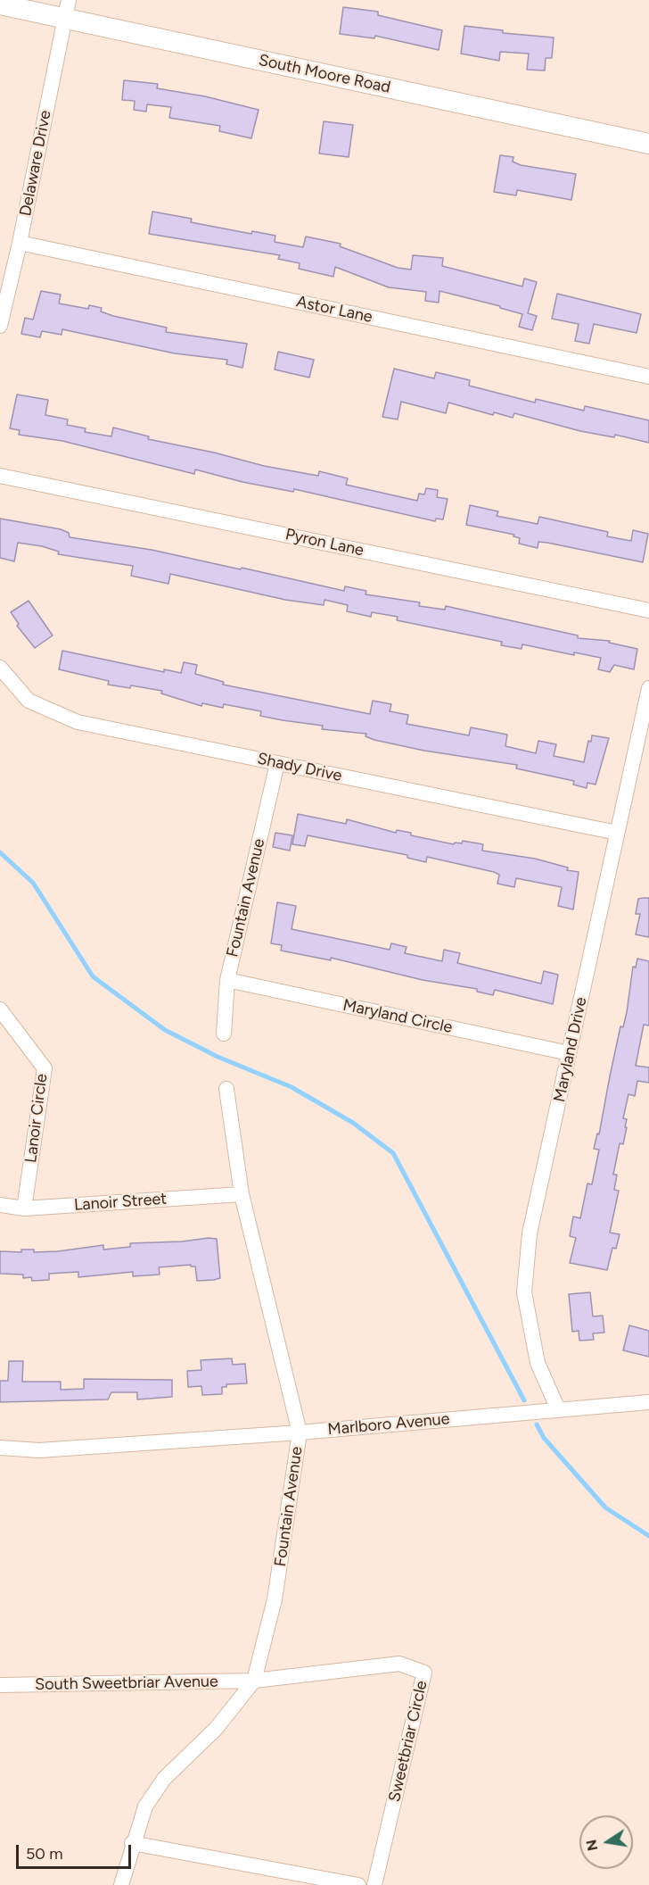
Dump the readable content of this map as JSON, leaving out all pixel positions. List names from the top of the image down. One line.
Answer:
{"streets":{"main road":["South Moore Road"],"street":["Delaware Drive","Astor Lane","Pyron Lane","Shady Drive","Fountain Avenue","Maryland Circle","Maryland Drive","Lanoir Circle","Lanoir Street","Marlboro Avenue","South Sweetbriar Avenue","Sweetbriar Circle"]},"crossings":[["South Moore Road","Delaware Drive"],["Delaware Drive","Astor Lane"],["Shady Drive","Fountain Avenue"],["Shady Drive","Maryland Drive"],["Fountain Avenue","Maryland Circle"],["Fountain Avenue","Lanoir Street"],["Fountain Avenue","Marlboro Avenue"],["Fountain Avenue","South Sweetbriar Avenue"],["Fountain Avenue","Sweetbriar Circle"],["Maryland Circle","Maryland Drive"],["Maryland Drive","Marlboro Avenue"],["Lanoir Circle","Lanoir Street"],["South Sweetbriar Avenue","Sweetbriar Circle"]],"scale_bar":"50 m","north":"left"}
